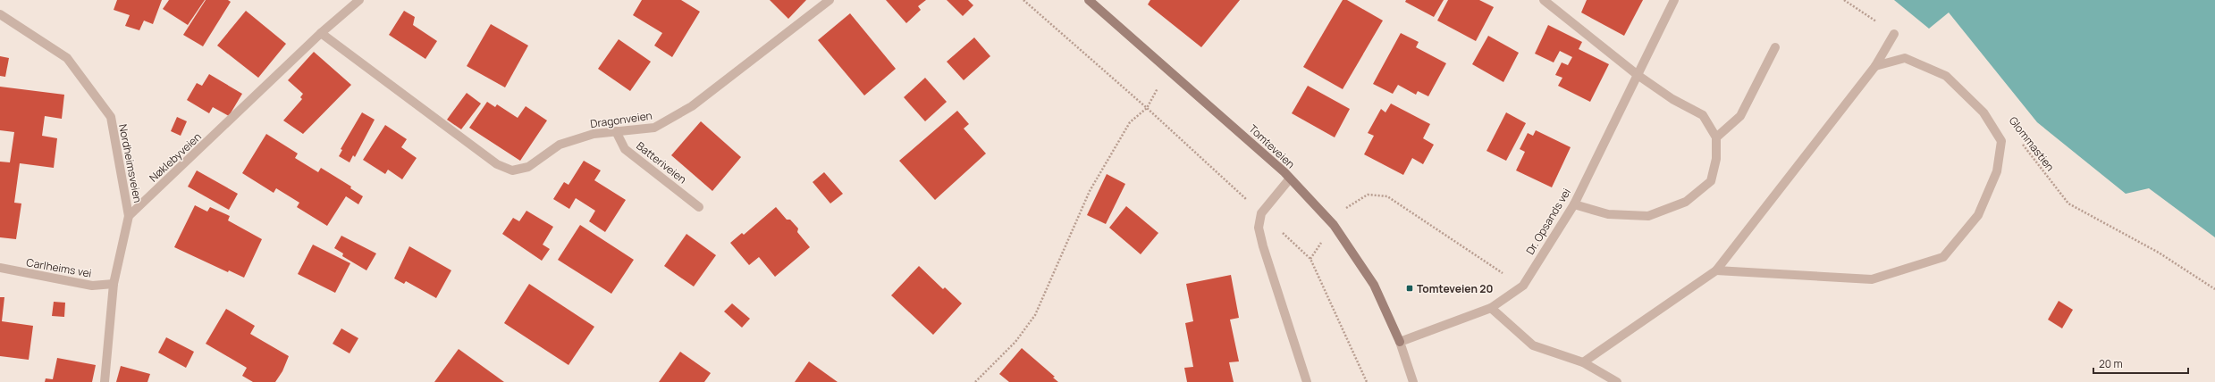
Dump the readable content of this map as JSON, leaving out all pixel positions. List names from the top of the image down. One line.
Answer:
{"streets":{"street":["Dragonveien","Tomteveien","Nøklebyveien","Batteriveien","Nordheimsveien","Dr. Opsands vei","Carlheims vei"],"path":["Glommastien"]},"crossings":[["Dragonveien","Nøklebyveien"],["Dragonveien","Batteriveien"],["Nøklebyveien","Nordheimsveien"]],"places":{"transit":["Tomteveien 20"]},"scale_bar":"20 m"}
